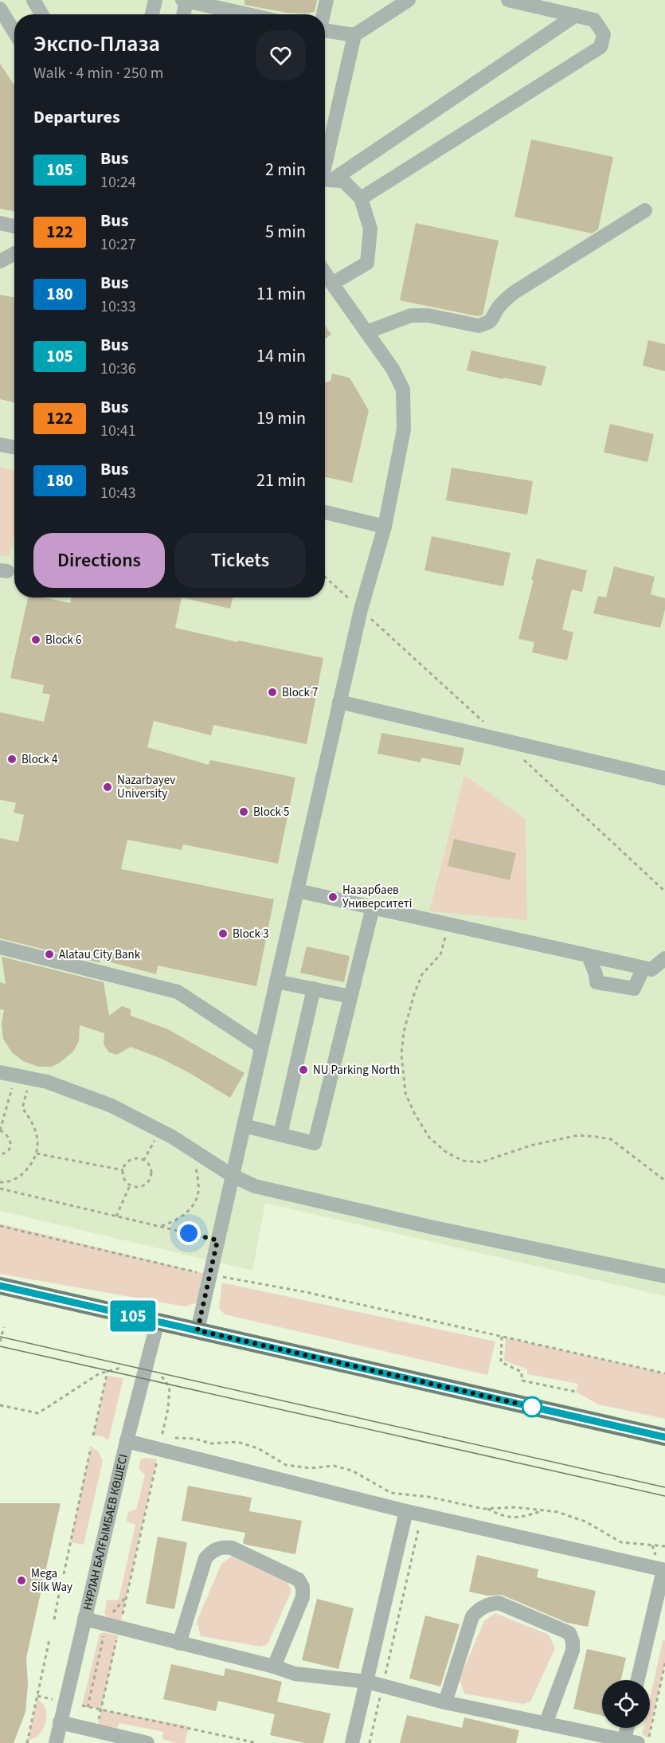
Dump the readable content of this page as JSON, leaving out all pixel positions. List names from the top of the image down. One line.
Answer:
{"streets":{"street":["НҰРЛАН БАЛҒЫМБАЕВ КӨШЕСІ"]},"places":["Block 6","Block 7","Block 4","Nazarbayev University","Block 5","Назарбаев Университеті","Block 3","Alatau City Bank","NU Parking North","Mega Silk Way"],"lines":["bus line 105"],"page":{"on_map":"105","heading":[["Экспо-Плаза","Walk · 4 min · 250 m"],"Departures"],"list":[{"mark":"105","name":"Bus","note":"10:24","value":"2 min"},{"mark":"122","name":"Bus","note":"10:27","value":"5 min"},{"mark":"180","name":"Bus","note":"10:33","value":"11 min"},{"mark":"105","name":"Bus","note":"10:36","value":"14 min"},{"mark":"122","name":"Bus","note":"10:41","value":"19 min"},{"mark":"180","name":"Bus","note":"10:43","value":"21 min"}],"buttons":["Directions","Tickets"]}}
